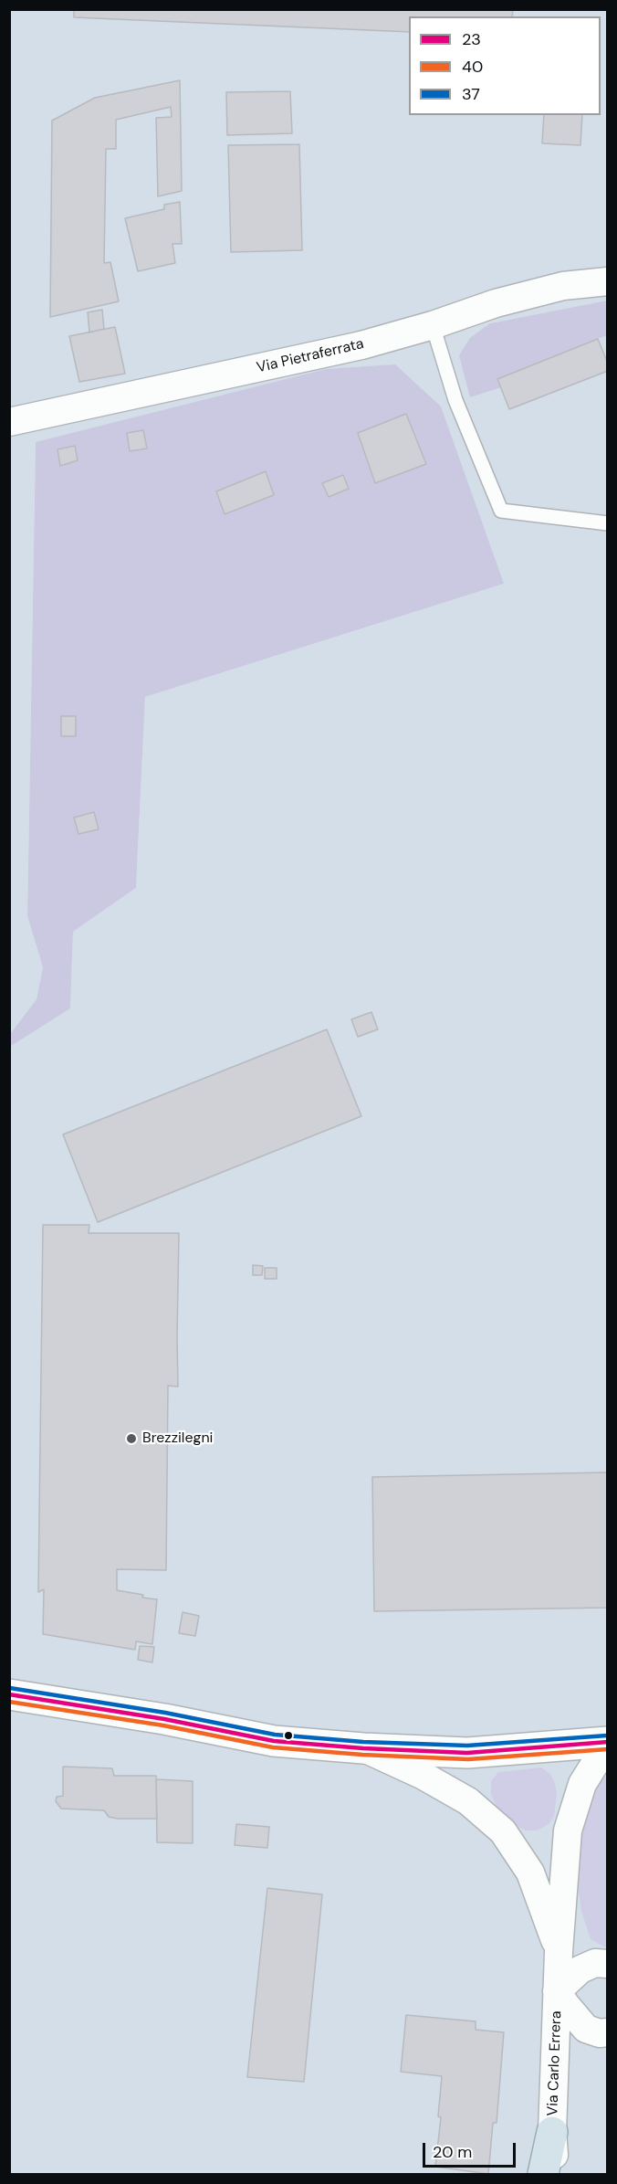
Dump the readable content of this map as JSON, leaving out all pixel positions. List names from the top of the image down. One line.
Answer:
{"streets":{"street":["Via Pietraferrata","Via Carlo Errera"]},"places":["Brezzilegni"],"lines":["transit line 37","transit line 23","transit line 40"],"legend":["23","40","37"],"scale_bar":"20 m"}
